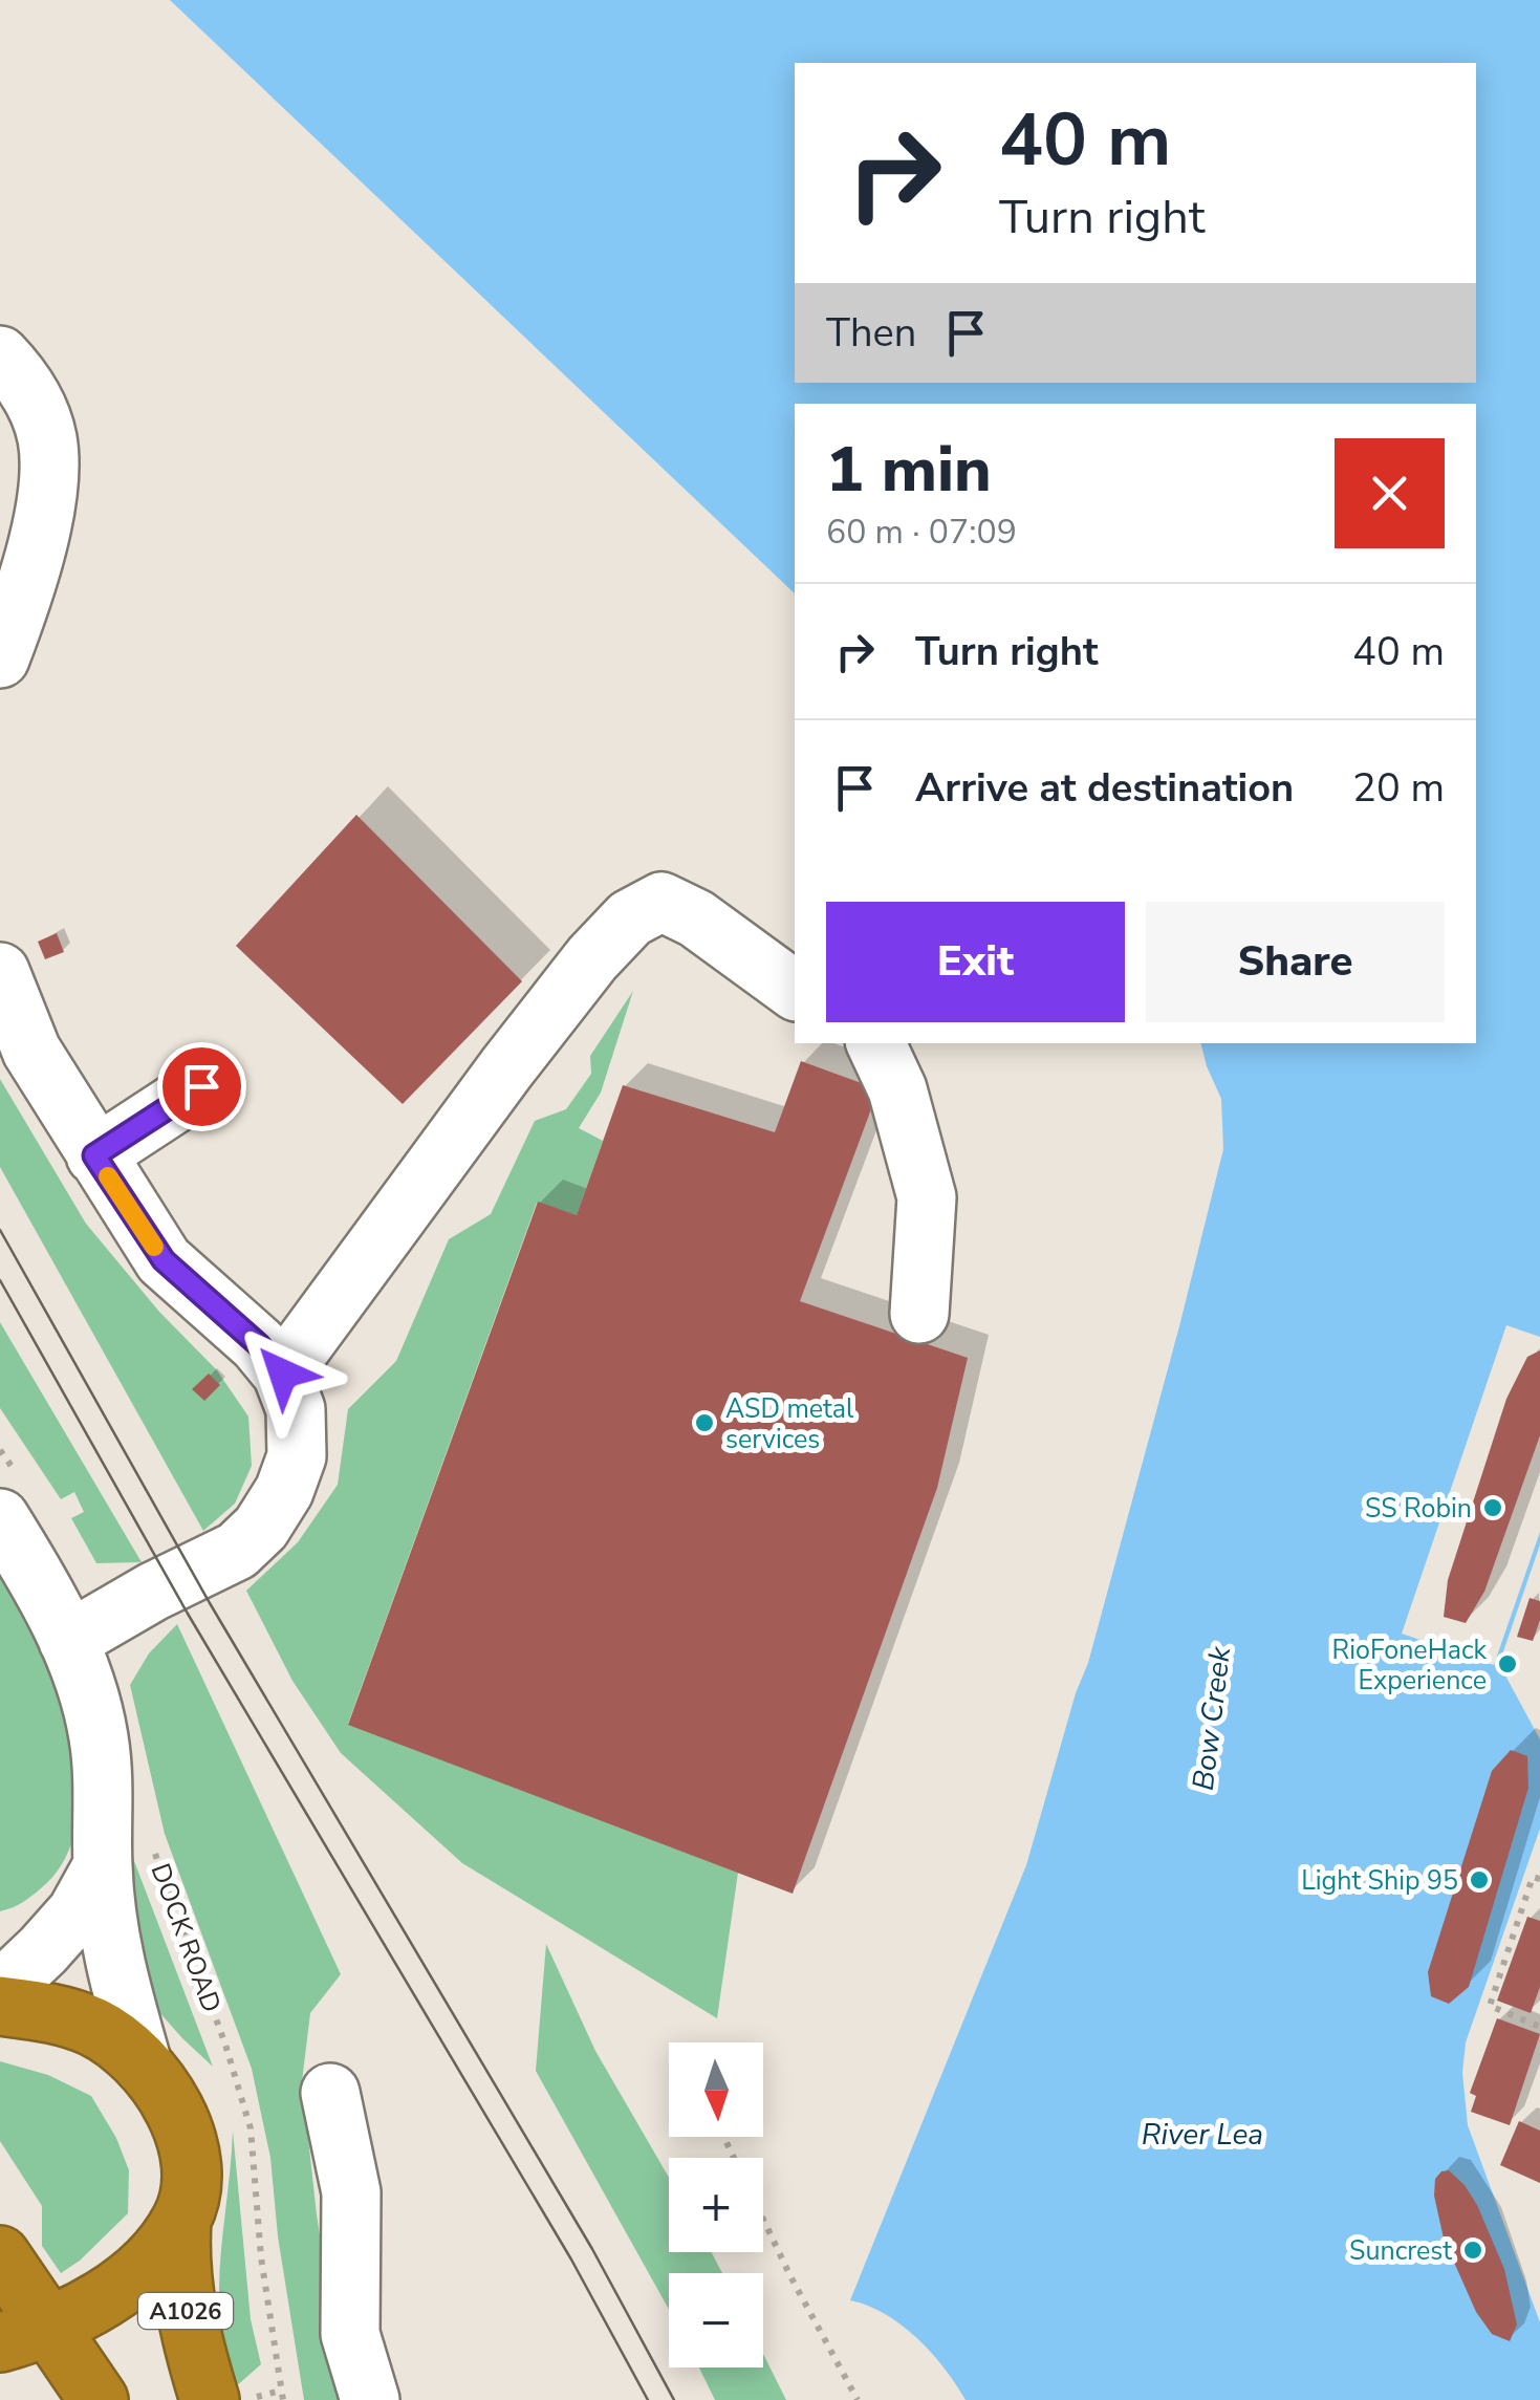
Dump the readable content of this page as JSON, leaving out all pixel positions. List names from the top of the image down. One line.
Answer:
{"streets":{"highway":["A1026"],"path":["DOCK ROAD"]},"water":["Bow Creek","River Lea"],"places":["ASD metal services","SS Robin","RioFoneHack Experience","Light Ship 95","Suncrest"],"north":"bottom","page":{"turn":["40 m","Turn right"],"then":"Then","heading":["1 min","60 m · 07:09"],"list":[{"name":"Turn right","value":"40 m"},{"name":"Arrive at destination","value":"20 m"}],"buttons":["Exit","Share"],"map_buttons":["+","−"]}}
